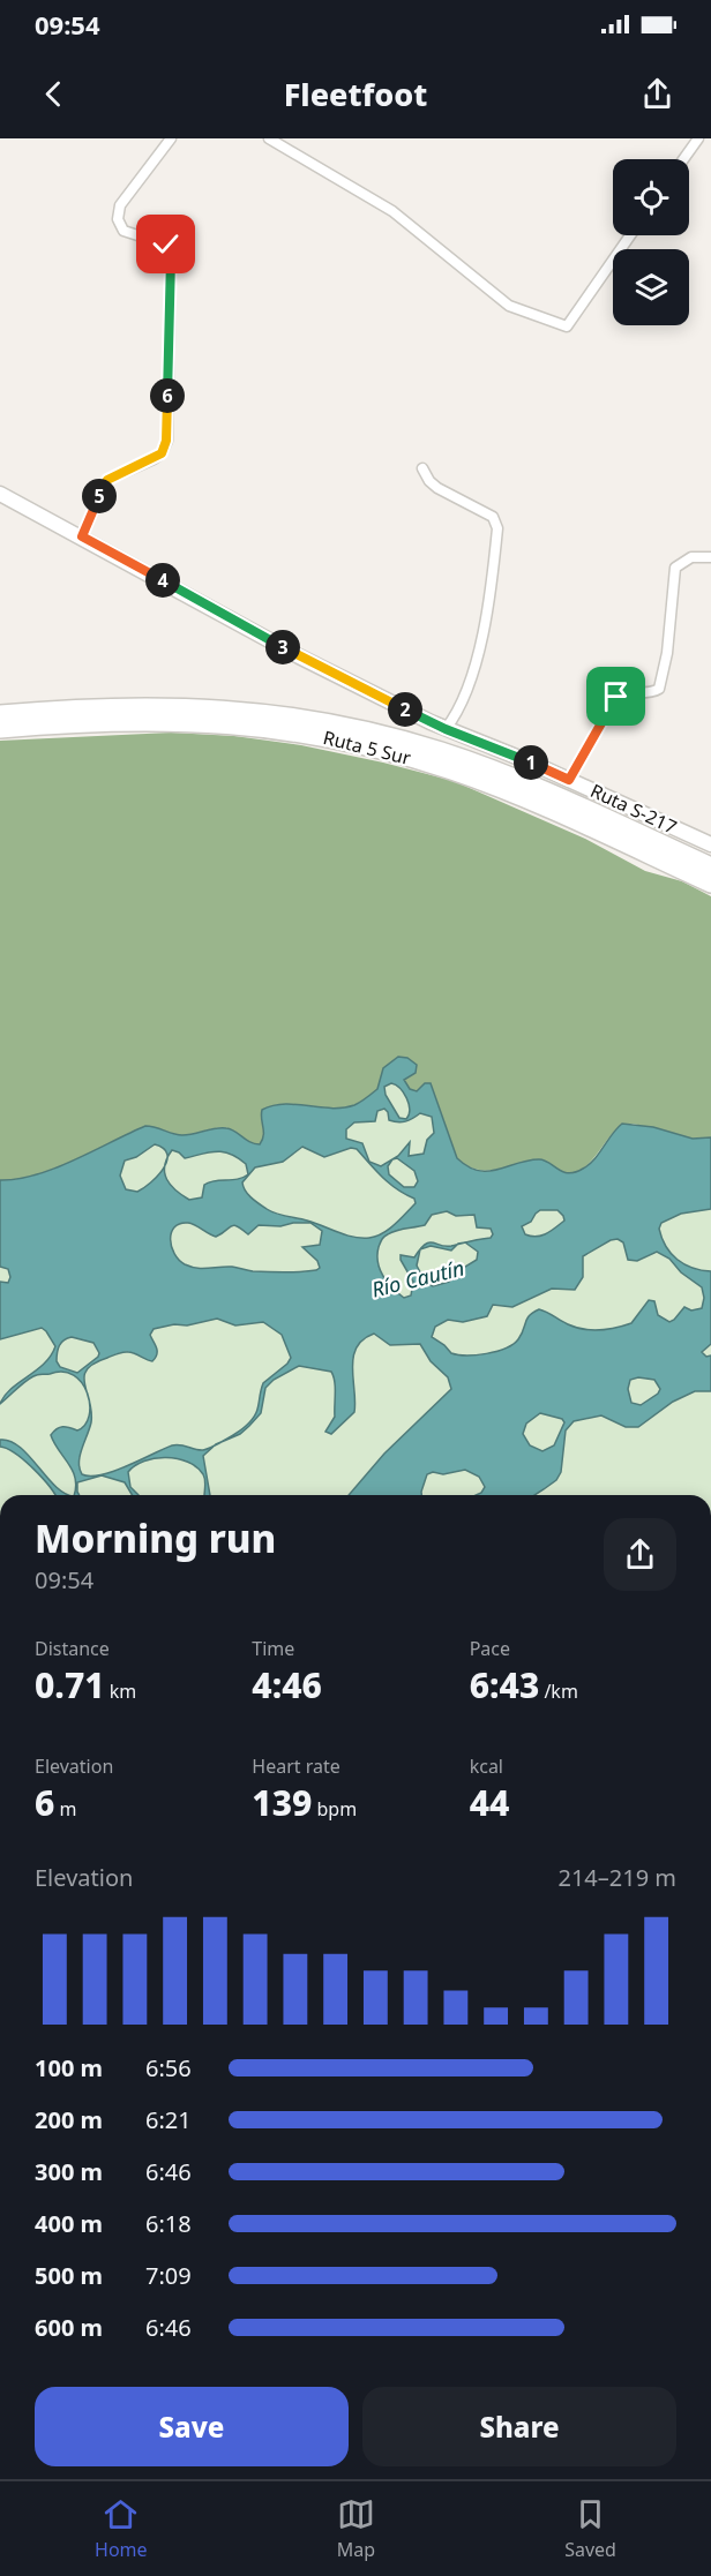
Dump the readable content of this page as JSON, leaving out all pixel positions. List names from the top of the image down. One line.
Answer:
{"streets":{"highway":["Ruta 5 Sur"],"main road":["Ruta S-217"]},"water":["Río Cautín"],"page":{"status":"09:54","header":"Fleetfoot","pins":["6","5","4","3","2","1"],"heading":["Morning run","09:54"],"stats":[["Distance","0.71 km"],["Time","4:46"],["Pace","6:43 /km"],["Elevation","6 m"],["Heart rate","139 bpm"],["kcal","44"]],"chart":["Elevation","214–219 m"],"list":[{"name":"100 m","note":"6:56"},{"name":"200 m","note":"6:21"},{"name":"300 m","note":"6:46"},{"name":"400 m","note":"6:18"},{"name":"500 m","note":"7:09"},{"name":"600 m","note":"6:46"}],"buttons":["Save","Share"],"tabs":["Home","Map","Saved"]}}
